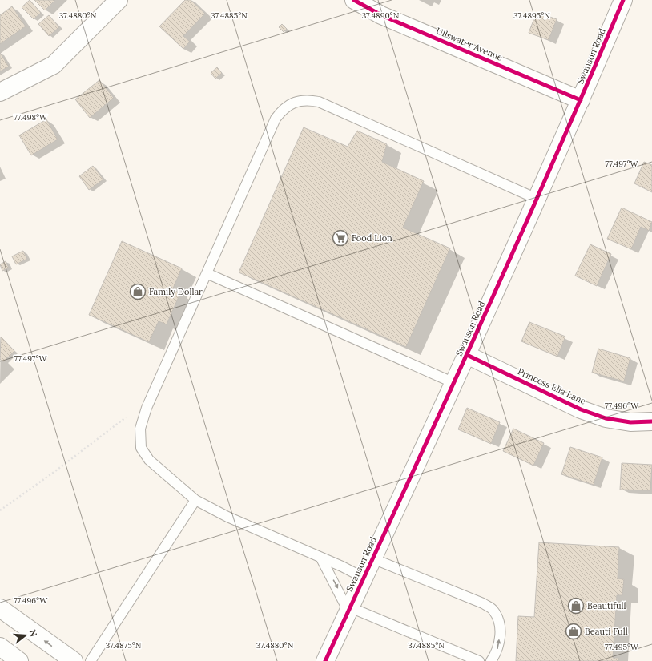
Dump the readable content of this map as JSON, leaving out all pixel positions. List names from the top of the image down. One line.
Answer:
{"streets":{"street":["Ullswater Avenue","Swanson Road","Princess Ella Lane"]},"crossings":[["Ullswater Avenue","Swanson Road"],["Swanson Road","Princess Ella Lane"]],"places":{"supermarket":["Food Lion"],"shop":["Family Dollar","Beautifull","Beauti Full"]},"north":"right","coordinates":["37.4880°N","37.4885°N","37.4890°N","37.4895°N","77.498°W","77.497°W","77.496°W","37.4875°N","77.495°W"]}
